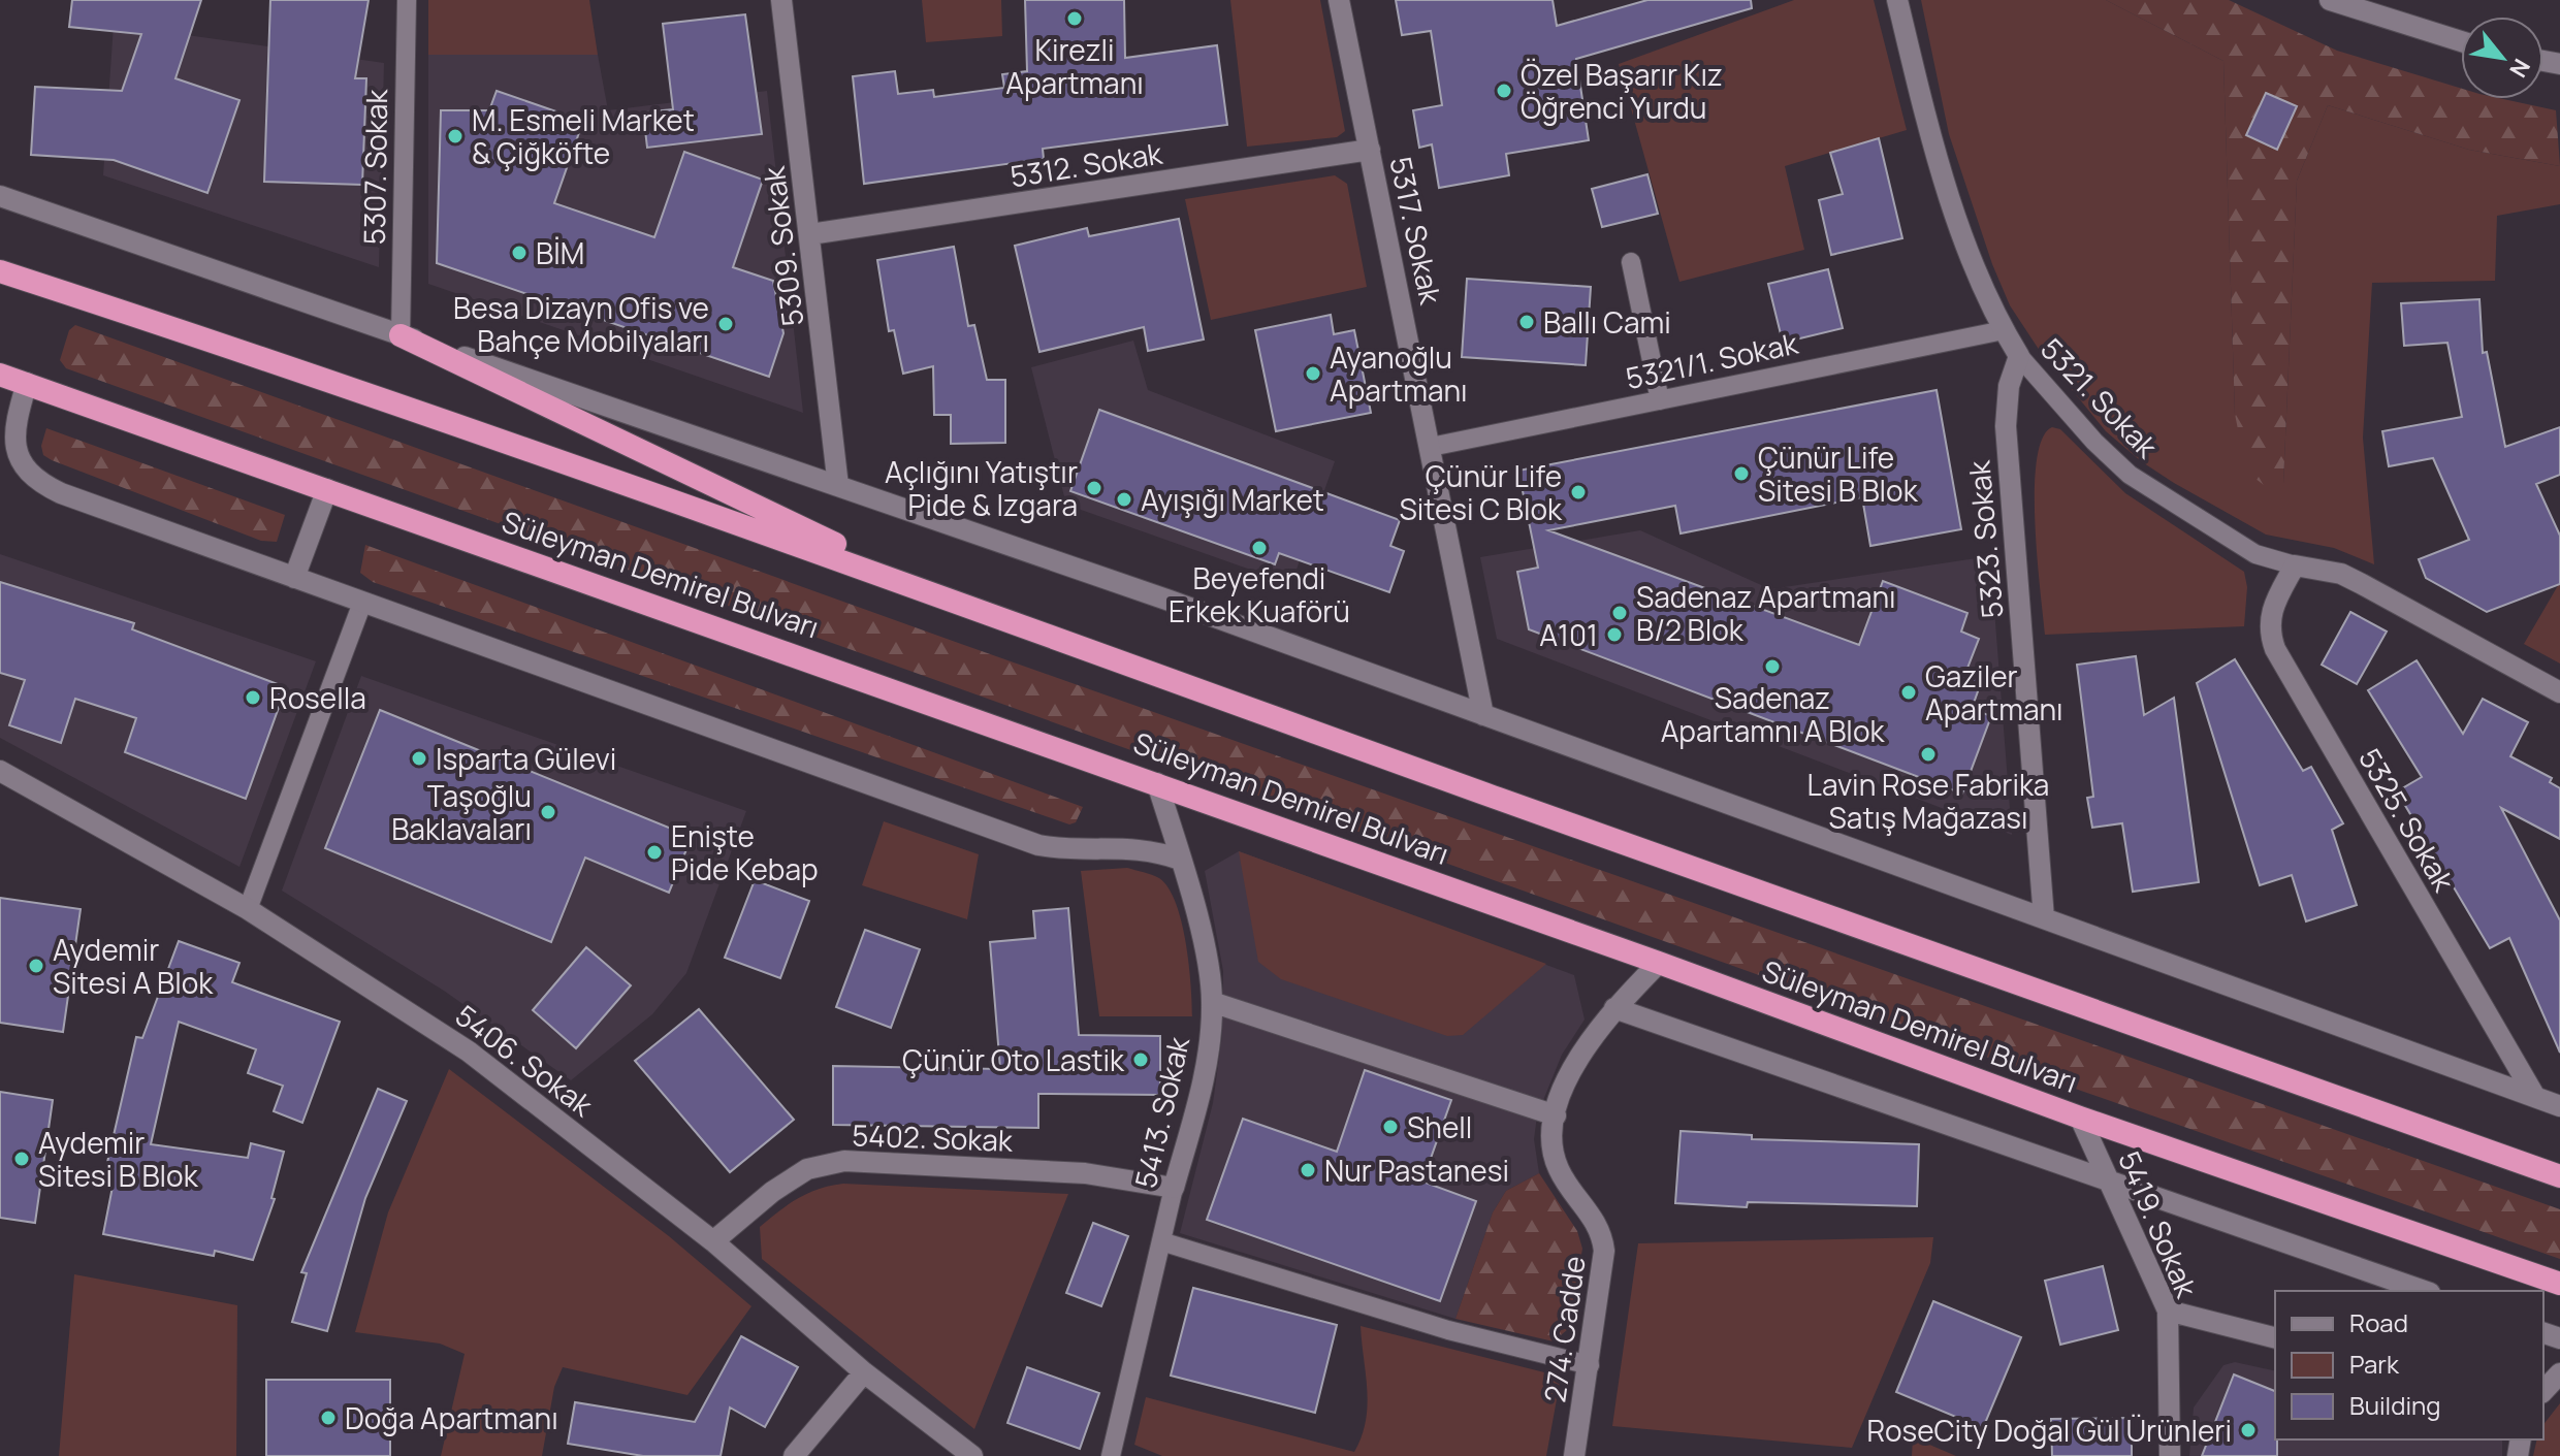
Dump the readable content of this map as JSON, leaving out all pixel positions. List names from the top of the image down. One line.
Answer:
{"streets":{"highway":["Süleyman Demirel Bulvarı"],"street":["5312. Sokak","5317. Sokak","5309. Sokak","5321. Sokak","5323. Sokak","5325. Sokak","5406. Sokak","5413. Sokak","5402. Sokak","5419. Sokak","274. Cadde"],"lane":["5307. Sokak","5321/1. Sokak"]},"crossings":[["5312. Sokak","5317. Sokak"],["5312. Sokak","5309. Sokak"],["5317. Sokak","5321/1. Sokak"],["5321/1. Sokak","5321. Sokak"],["5321. Sokak","5323. Sokak"],["5321. Sokak","5325. Sokak"],["Süleyman Demirel Bulvarı","5413. Sokak"],["Süleyman Demirel Bulvarı","5419. Sokak"],["Süleyman Demirel Bulvarı","274. Cadde"],["5406. Sokak","5402. Sokak"],["5413. Sokak","5402. Sokak"]],"places":["Kirezli Apartmanı","Özel Başarır Kız Öğrenci Yurdu","M. Esmeli Market & Çiğköfte","BİM","Ballı Cami","Besa Dizayn Ofis ve Bahçe Mobilyaları","Ayanoğlu Apartmanı","Çünür Life Sitesi B Blok","Açlığını Yatıştır Pide & Izgara","Çünür Life Sitesi C Blok","Ayışığı Market","Beyefendi Erkek Kuaförü","Sadenaz Apartmanı B/2 Blok","A101","Sadenaz Apartamnı A Blok","Gaziler Apartmanı","Rosella","Lavin Rose Fabrika Satış Mağazası","Isparta Gülevi","Taşoğlu Baklavaları","Enişte Pide Kebap","Aydemir Sitesi A Blok","Çünür Oto Lastik","Shell","Aydemir Sitesi B Blok","Nur Pastanesi","Doğa Apartmanı","RoseCity Doğal Gül Ürünleri"],"legend":["Road","Park","Building"],"north":"bottom right"}
